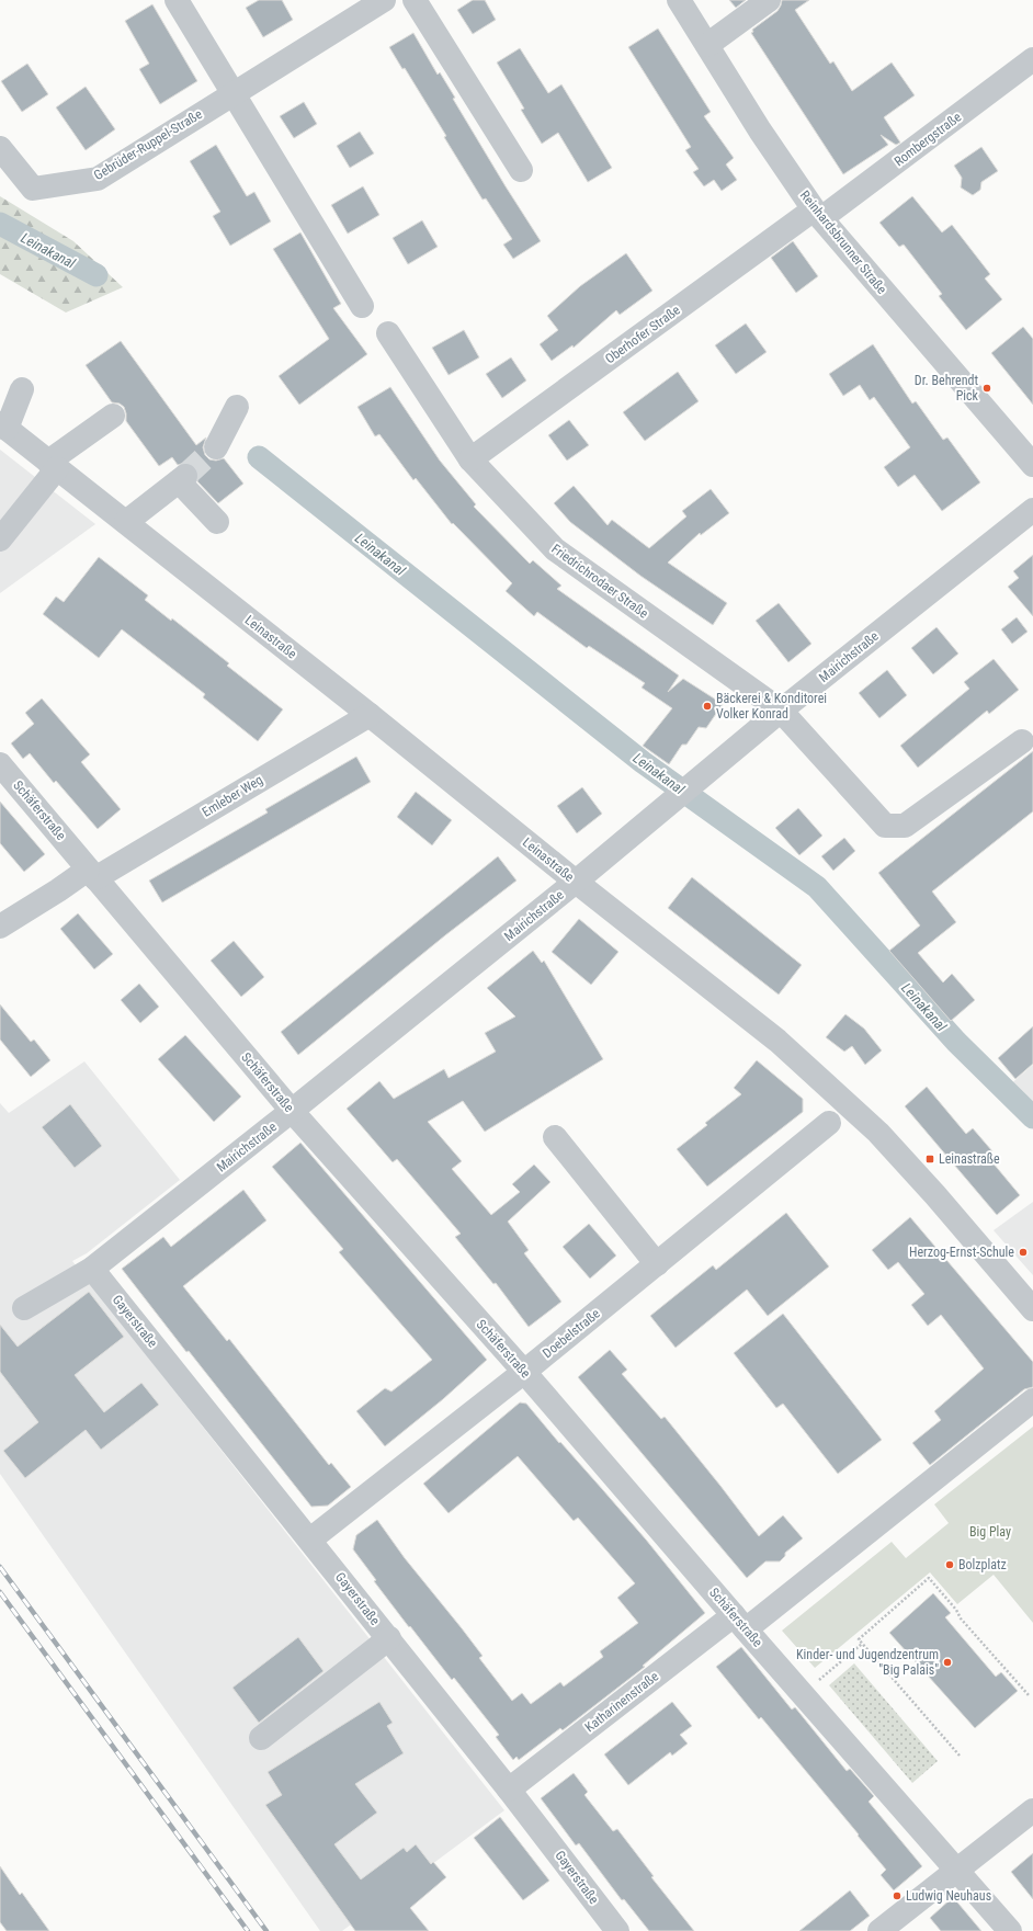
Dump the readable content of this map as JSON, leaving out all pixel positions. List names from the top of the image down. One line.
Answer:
{"streets":{"street":["Rombergstraße","Gebrüder-Ruppel-Straße","Reinhardsbrunner Straße","Oberhofer Straße","Friedrichrodaer Straße","Leinastraße","Mairichstraße","Emleber Weg","Schäferstraße","Gayerstraße","Doebelstraße","Katharinenstraße"]},"crossings":[["Rombergstraße","Reinhardsbrunner Straße"],["Rombergstraße","Oberhofer Straße"],["Reinhardsbrunner Straße","Oberhofer Straße"],["Oberhofer Straße","Friedrichrodaer Straße"],["Friedrichrodaer Straße","Mairichstraße"],["Leinastraße","Mairichstraße"],["Leinastraße","Emleber Weg"],["Mairichstraße","Schäferstraße"],["Mairichstraße","Gayerstraße"],["Emleber Weg","Schäferstraße"],["Schäferstraße","Doebelstraße"],["Schäferstraße","Katharinenstraße"],["Gayerstraße","Doebelstraße"],["Gayerstraße","Katharinenstraße"]],"water":["Leinakanal"],"parks":["Big Play"],"places":{"other":["Dr. Behrendt Pick","Bäckerei & Konditorei Volker Konrad","Herzog-Ernst-Schule","Bolzplatz","Kinder- und Jugendzentrum \"Big Palais\"","Ludwig Neuhaus"],"transit":["Leinastraße"]}}
